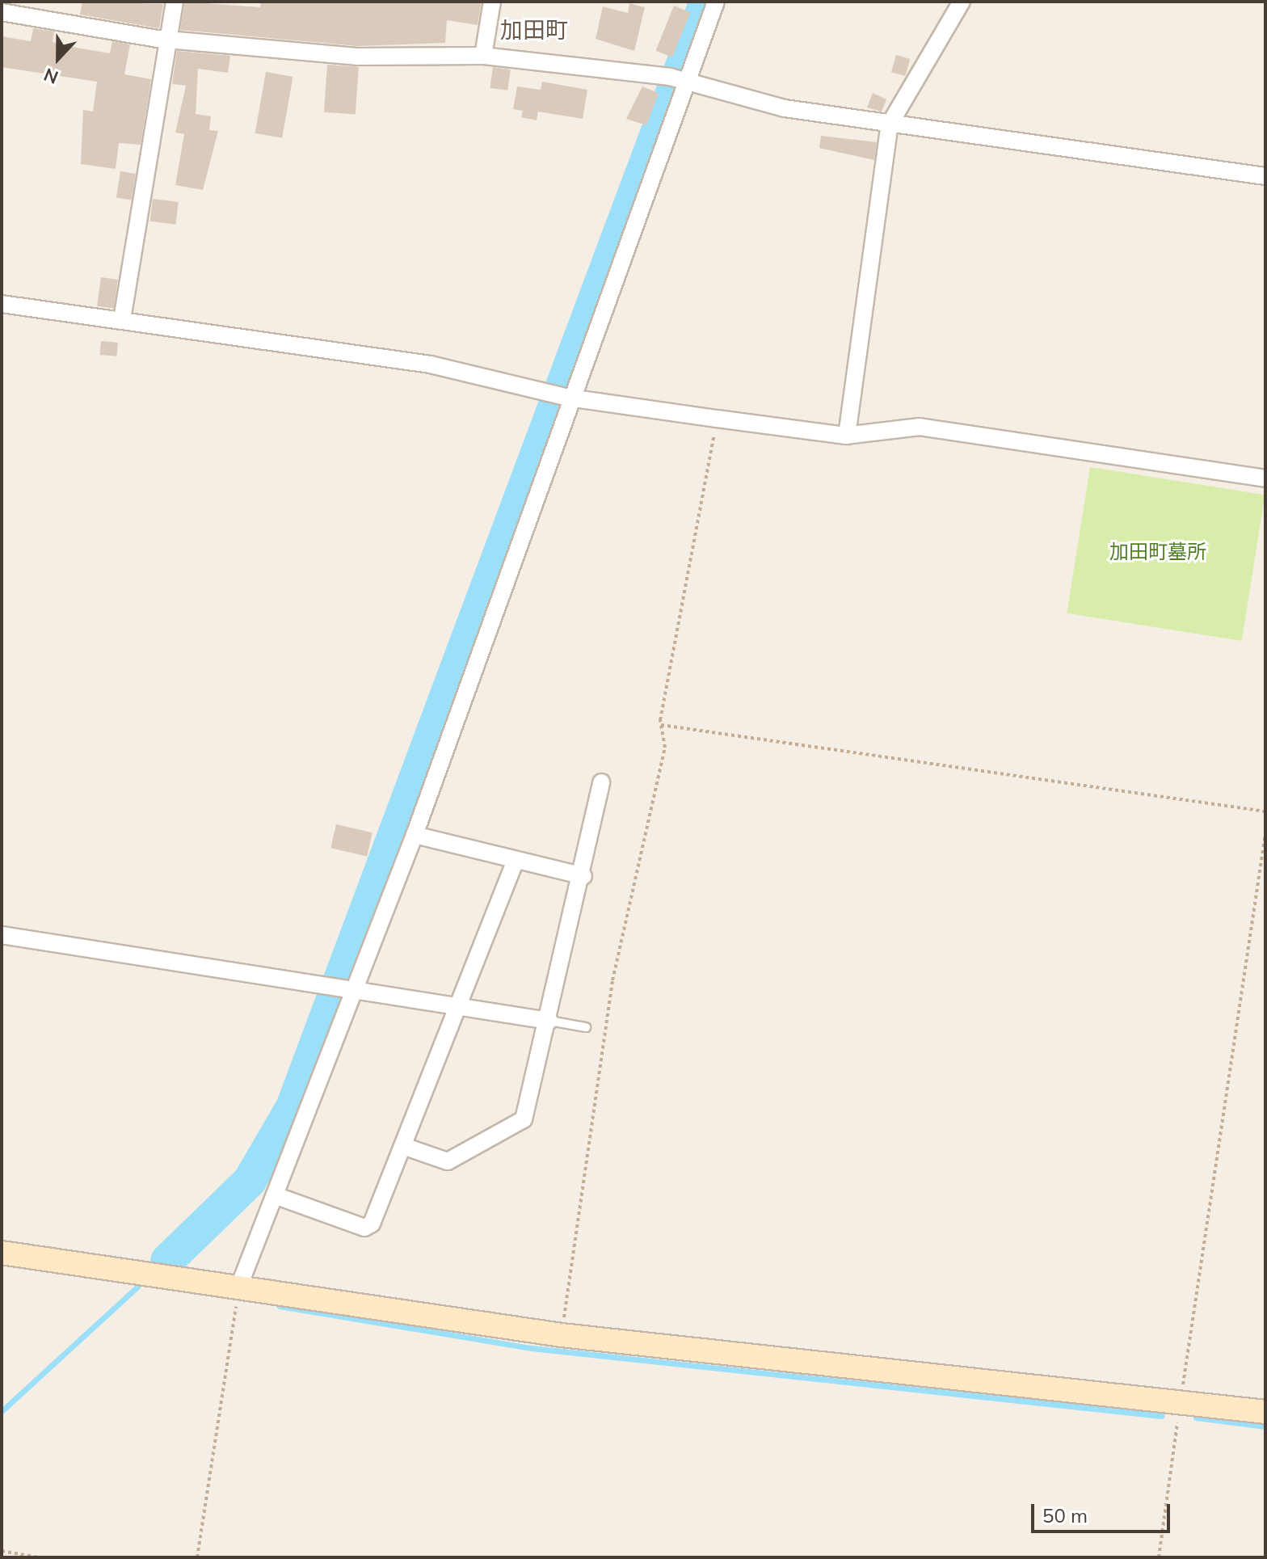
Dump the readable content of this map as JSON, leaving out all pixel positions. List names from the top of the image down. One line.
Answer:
{"districts":["加田町"],"parks":["加田町墓所"],"scale_bar":"50 m","north":"bottom"}
